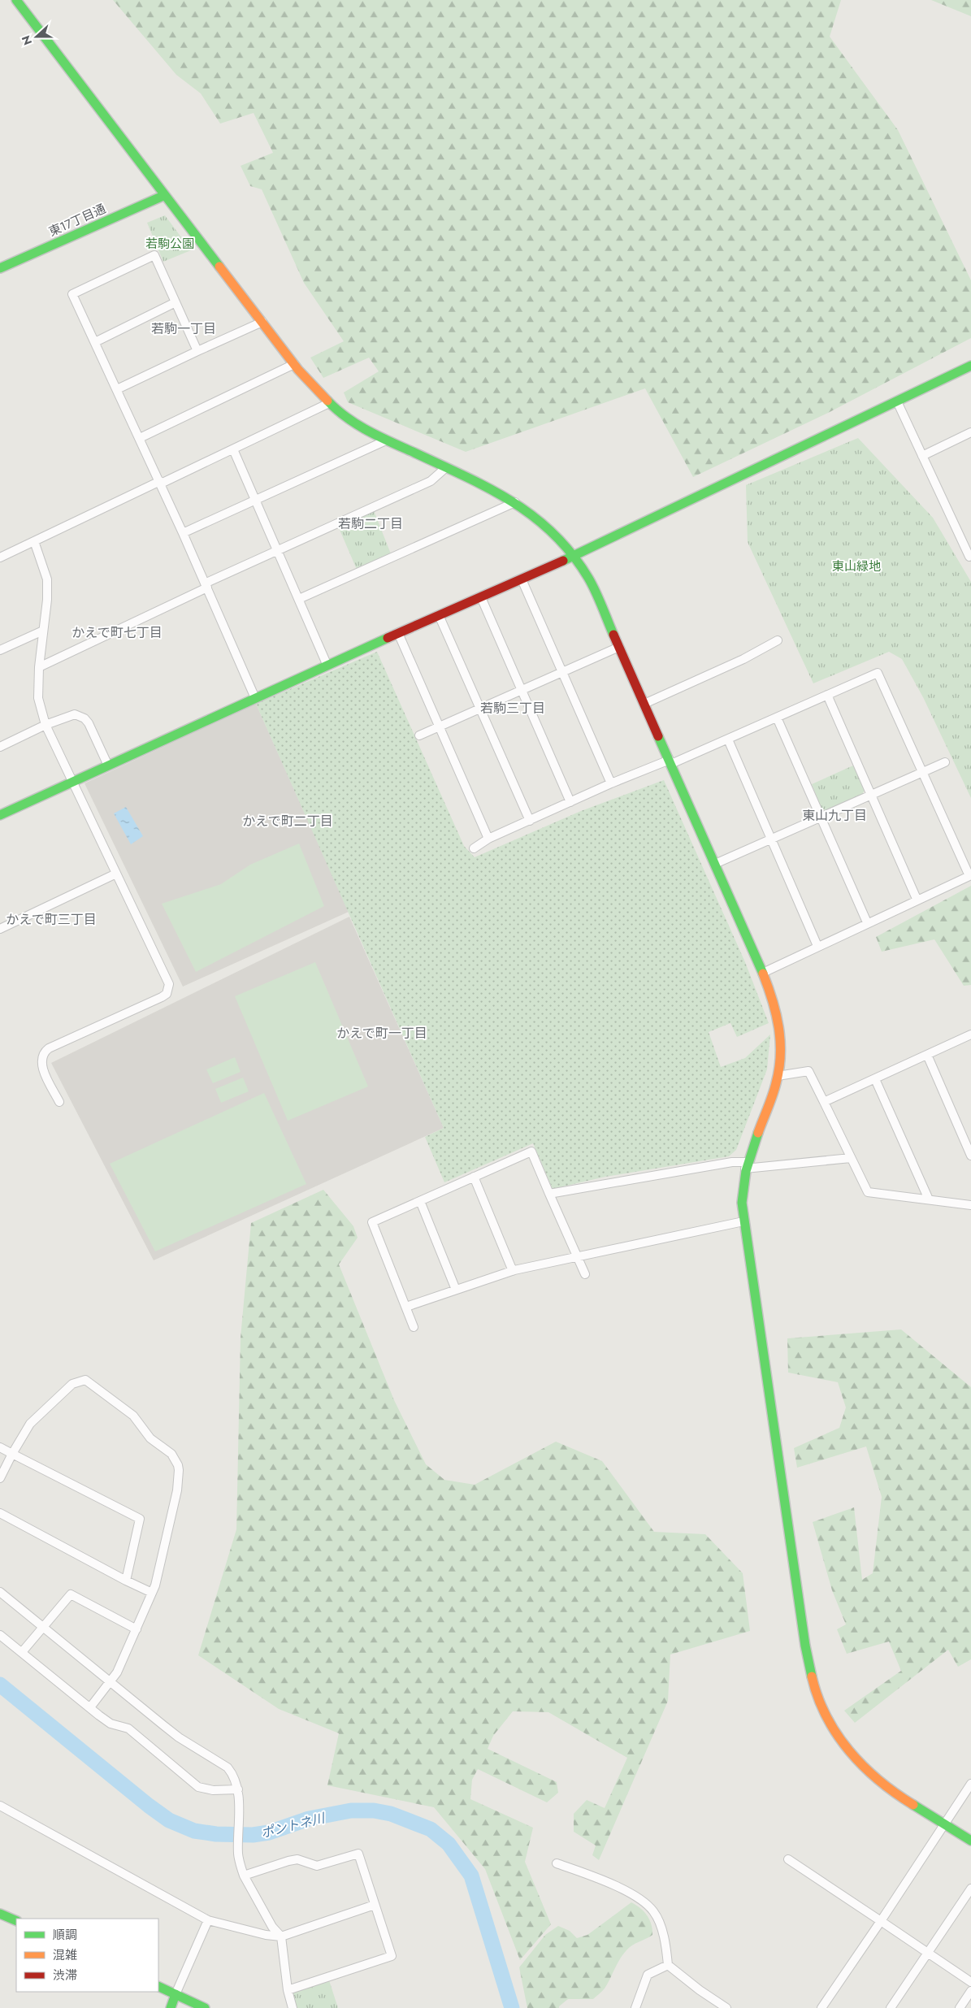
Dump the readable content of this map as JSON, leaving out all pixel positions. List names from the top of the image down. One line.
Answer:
{"streets":{"main road":["東17丁目通"]},"districts":["若駒一丁目","若駒二丁目","かえで町七丁目","若駒三丁目","東山九丁目","かえで町二丁目","かえで町三丁目","かえで町一丁目"],"water":["ポントネ川"],"parks":["若駒公園","東山緑地"],"legend":["順調","混雑","渋滞"],"north":"left"}
